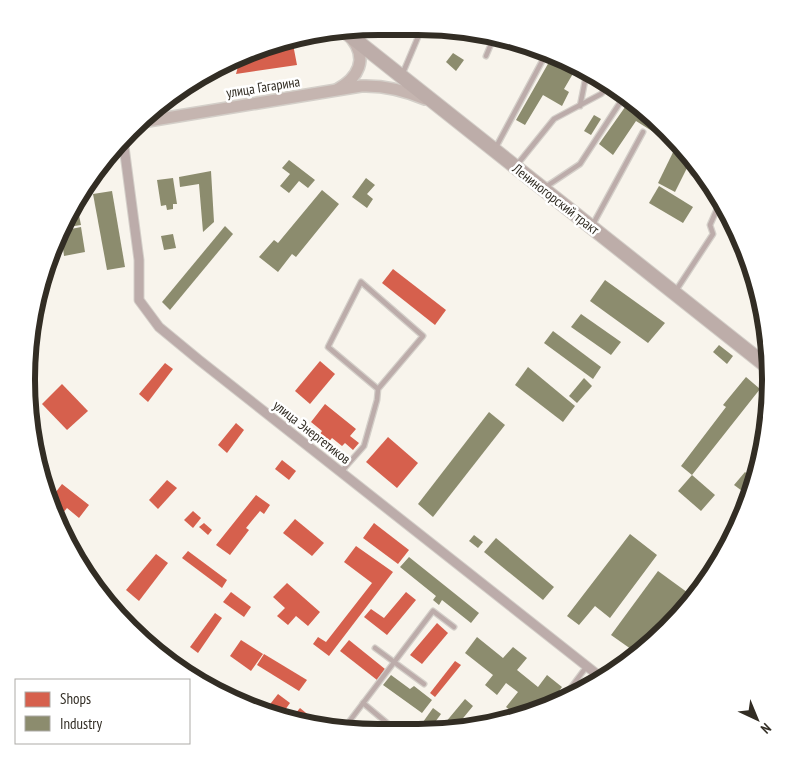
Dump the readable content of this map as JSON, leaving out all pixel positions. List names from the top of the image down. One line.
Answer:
{"streets":{"main road":["Лениногорский тракт"],"street":["улица Гагарина","улица Энергетиков"]},"crossings":[["улица Гагарина","Лениногорский тракт"]],"legend":["Shops","Industry"],"north":"bottom right"}
